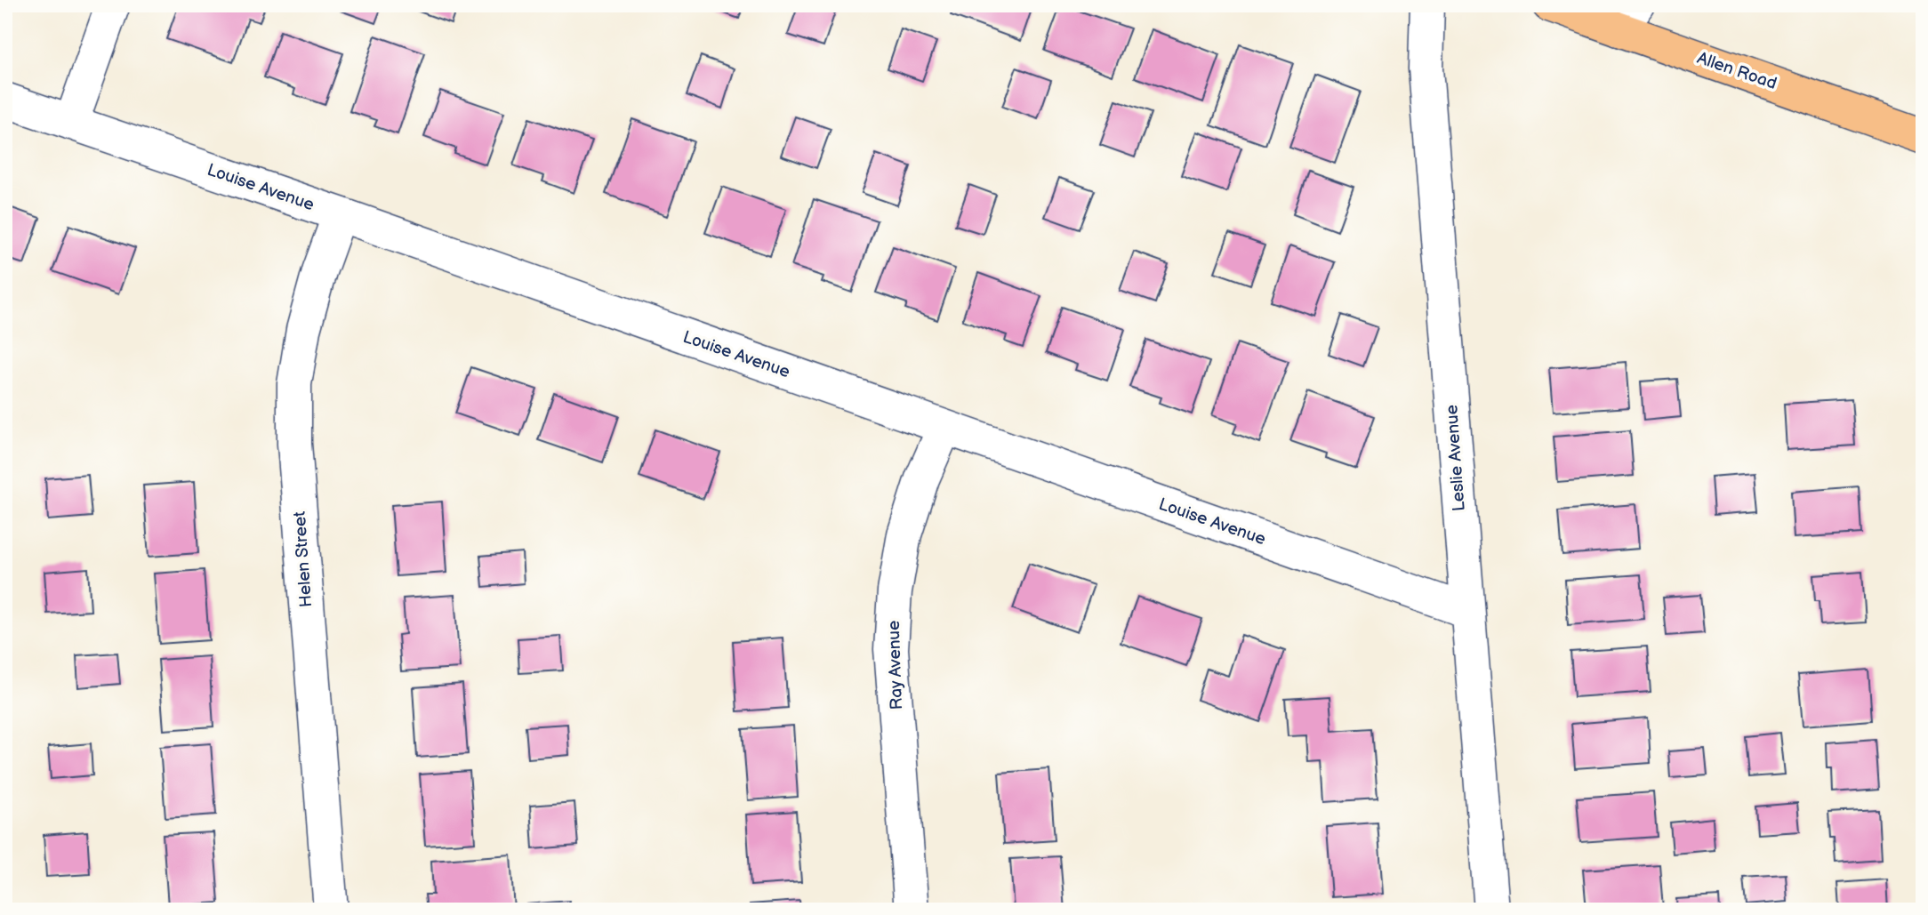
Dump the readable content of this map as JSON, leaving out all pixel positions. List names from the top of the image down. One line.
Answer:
{"streets":{"main road":["Allen Road"],"street":["Louise Avenue","Leslie Avenue","Helen Street","Ray Avenue"]},"crossings":[["Louise Avenue","Leslie Avenue"],["Louise Avenue","Helen Street"],["Louise Avenue","Ray Avenue"]]}
